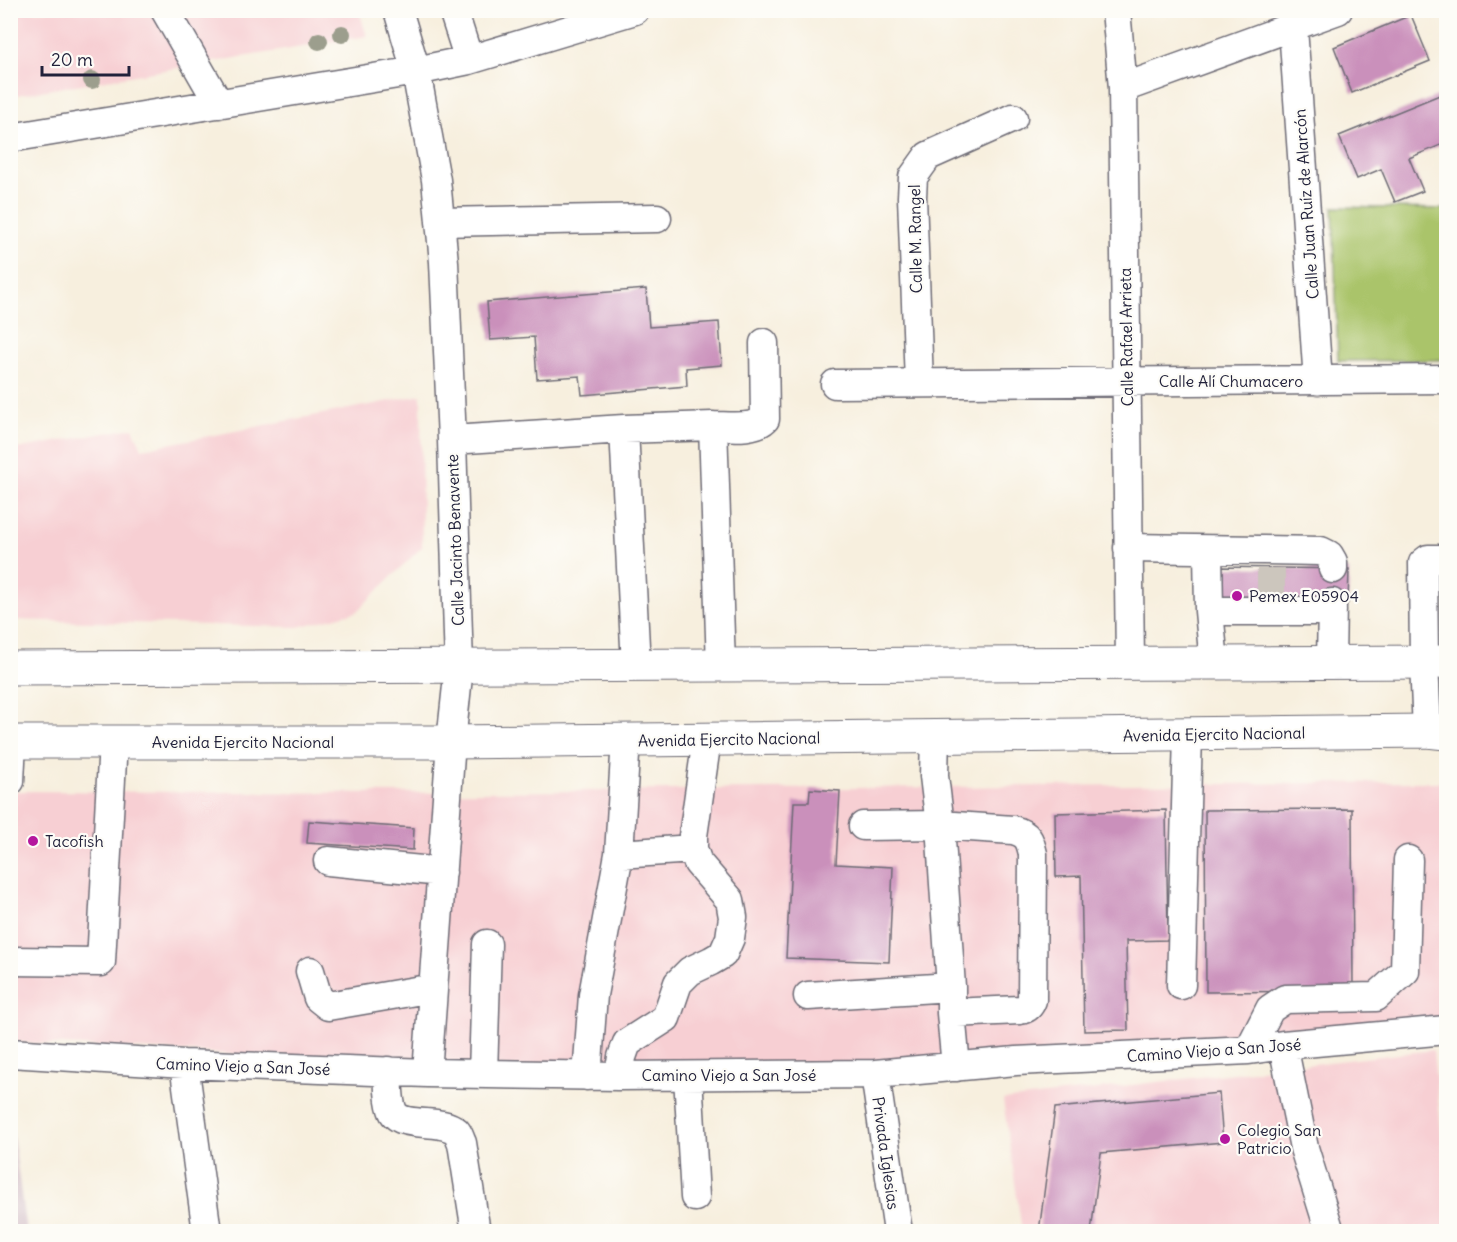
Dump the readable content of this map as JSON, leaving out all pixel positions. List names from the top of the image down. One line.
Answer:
{"streets":{"main road":["Avenida Ejercito Nacional"],"street":["Calle Juan Ruíz de Alarcón","Calle M. Rangel","Calle Rafael Arrieta","Calle Alí Chumacero","Calle Jacinto Benavente","Camino Viejo a San José","Privada Iglesias"]},"crossings":[["Calle Juan Ruíz de Alarcón","Calle Alí Chumacero"],["Calle M. Rangel","Calle Alí Chumacero"],["Calle Rafael Arrieta","Calle Alí Chumacero"],["Calle Jacinto Benavente","Avenida Ejercito Nacional"],["Calle Jacinto Benavente","Camino Viejo a San José"],["Camino Viejo a San José","Privada Iglesias"]],"places":["Pemex E05904","Tacofish","Colegio San Patricio"],"scale_bar":"20 m"}
